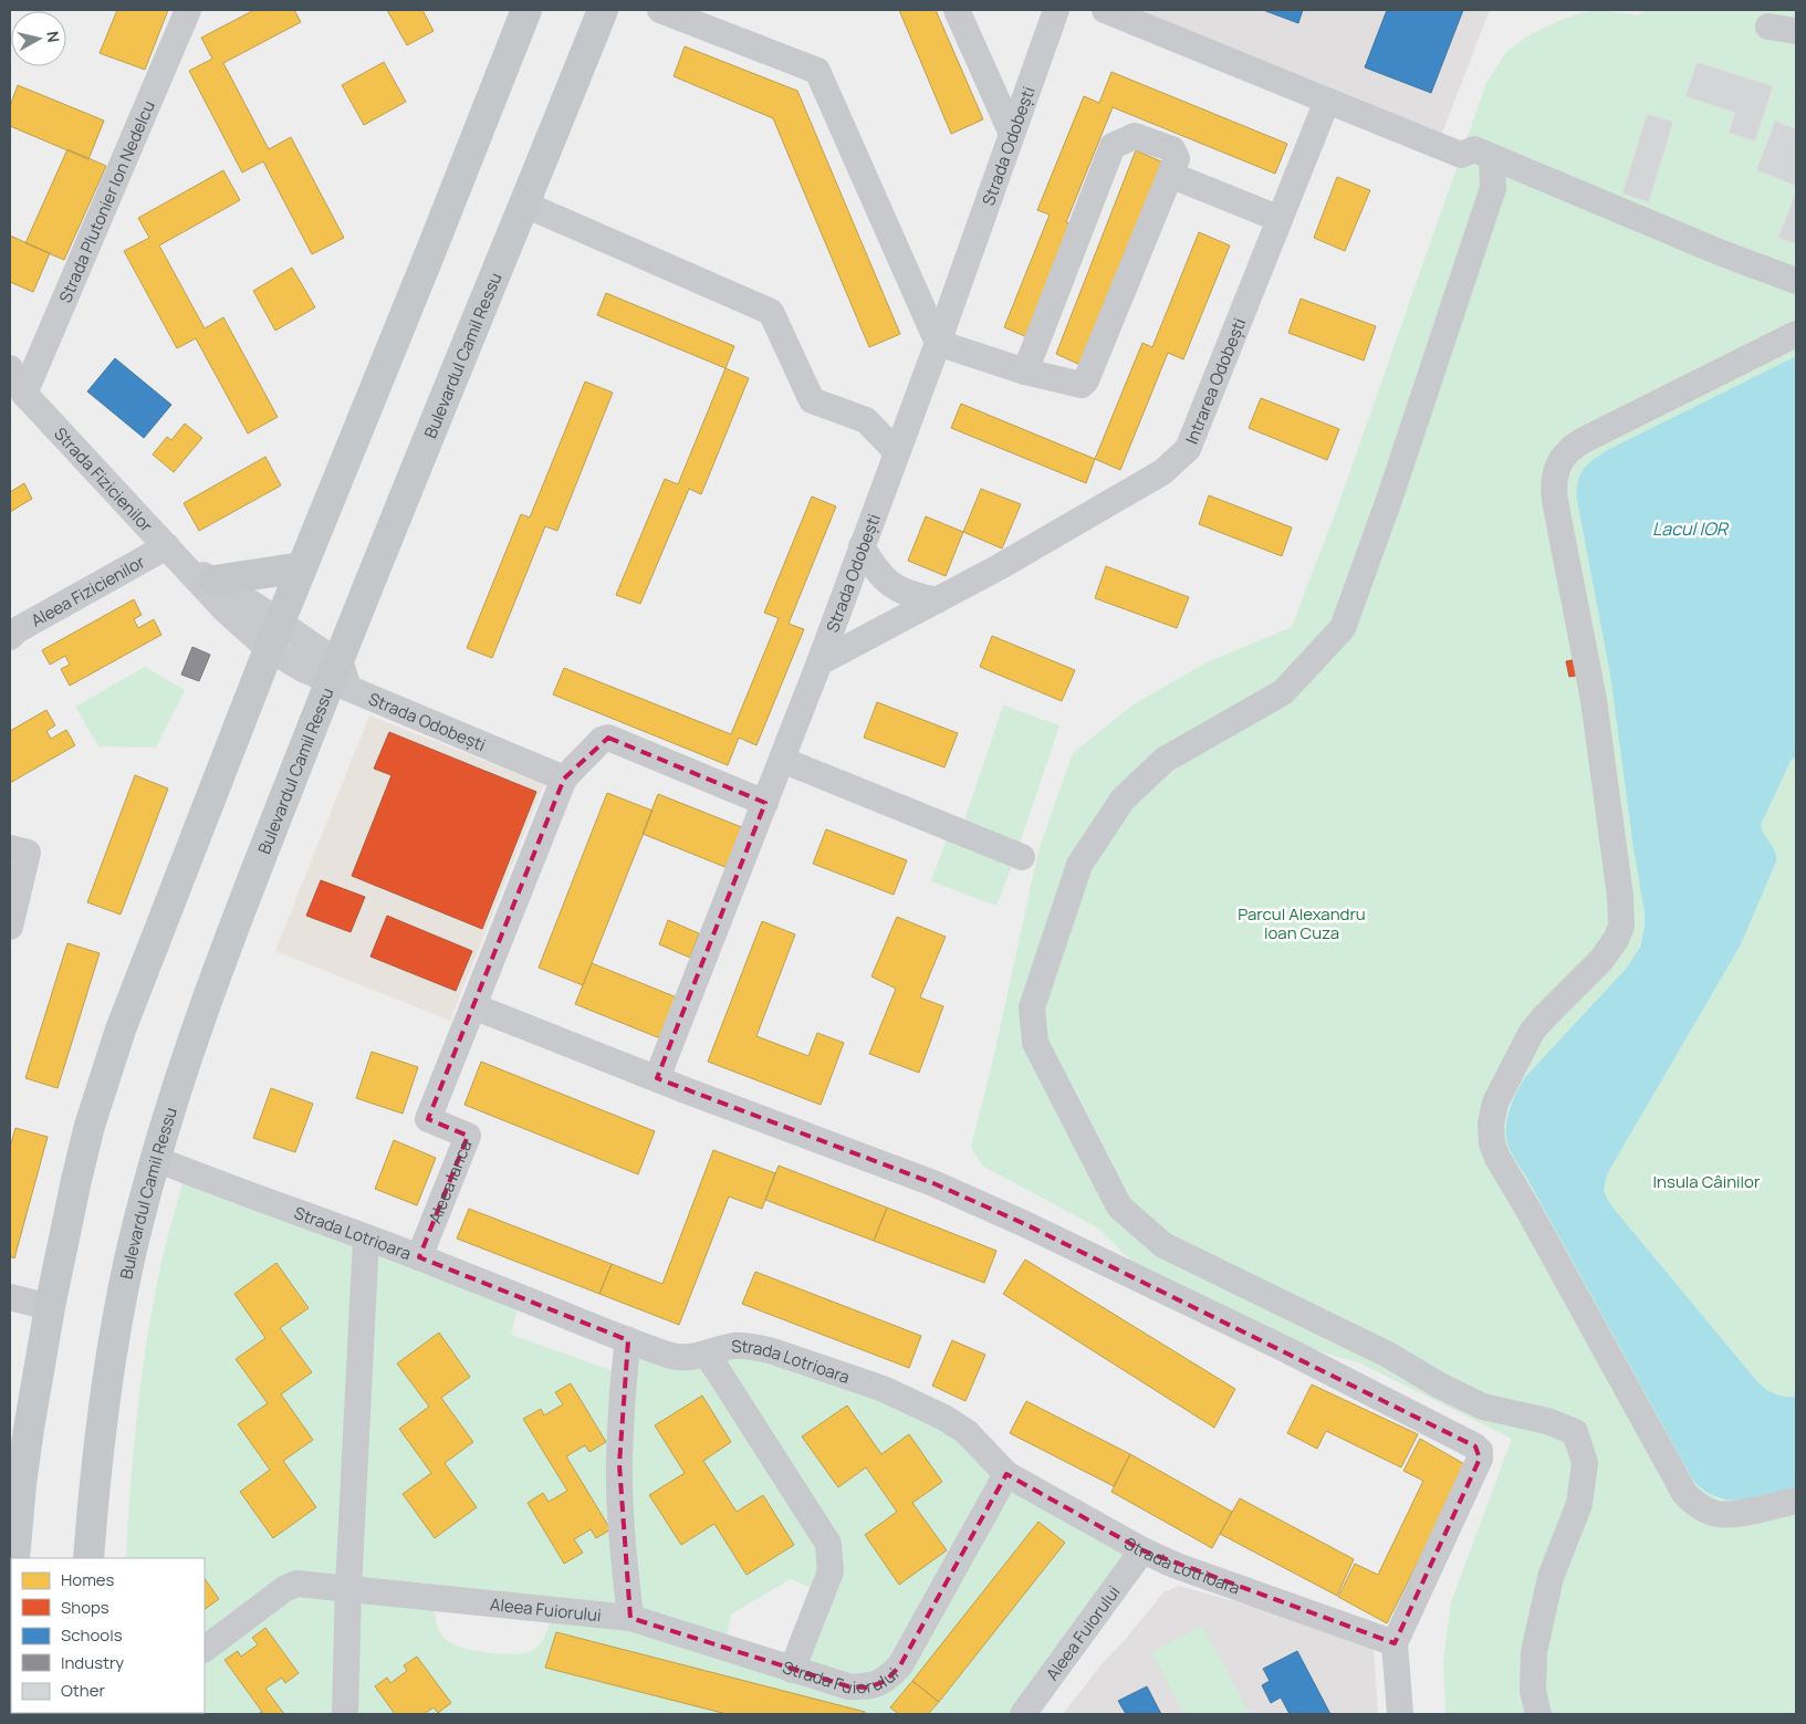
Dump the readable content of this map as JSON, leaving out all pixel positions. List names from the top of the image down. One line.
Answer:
{"streets":{"main road":["Bulevardul Camil Ressu"],"street":["Strada Odobești","Strada Plutonier Ion Nedelcu","Intrarea Odobești","Strada Fizicienilor","Aleea Fizicienilor","Aleea Ianca","Strada Lotrioara","Aleea Fuiorului","Strada Fuiorului"]},"crossings":[["Strada Odobești","Bulevardul Camil Ressu"],["Strada Odobești","Intrarea Odobești"],["Strada Odobești","Strada Fizicienilor"],["Strada Odobești","Aleea Ianca"],["Strada Plutonier Ion Nedelcu","Strada Fizicienilor"],["Bulevardul Camil Ressu","Strada Fizicienilor"],["Bulevardul Camil Ressu","Strada Lotrioara"],["Strada Fizicienilor","Aleea Fizicienilor"],["Aleea Ianca","Strada Lotrioara"],["Strada Lotrioara","Aleea Fuiorului"],["Strada Lotrioara","Strada Fuiorului"],["Aleea Fuiorului","Strada Fuiorului"]],"water":["Lacul IOR"],"parks":["Parcul Alexandru Ioan Cuza","Insula Câinilor"],"legend":["Homes","Shops","Schools","Industry","Other"],"north":"right"}
